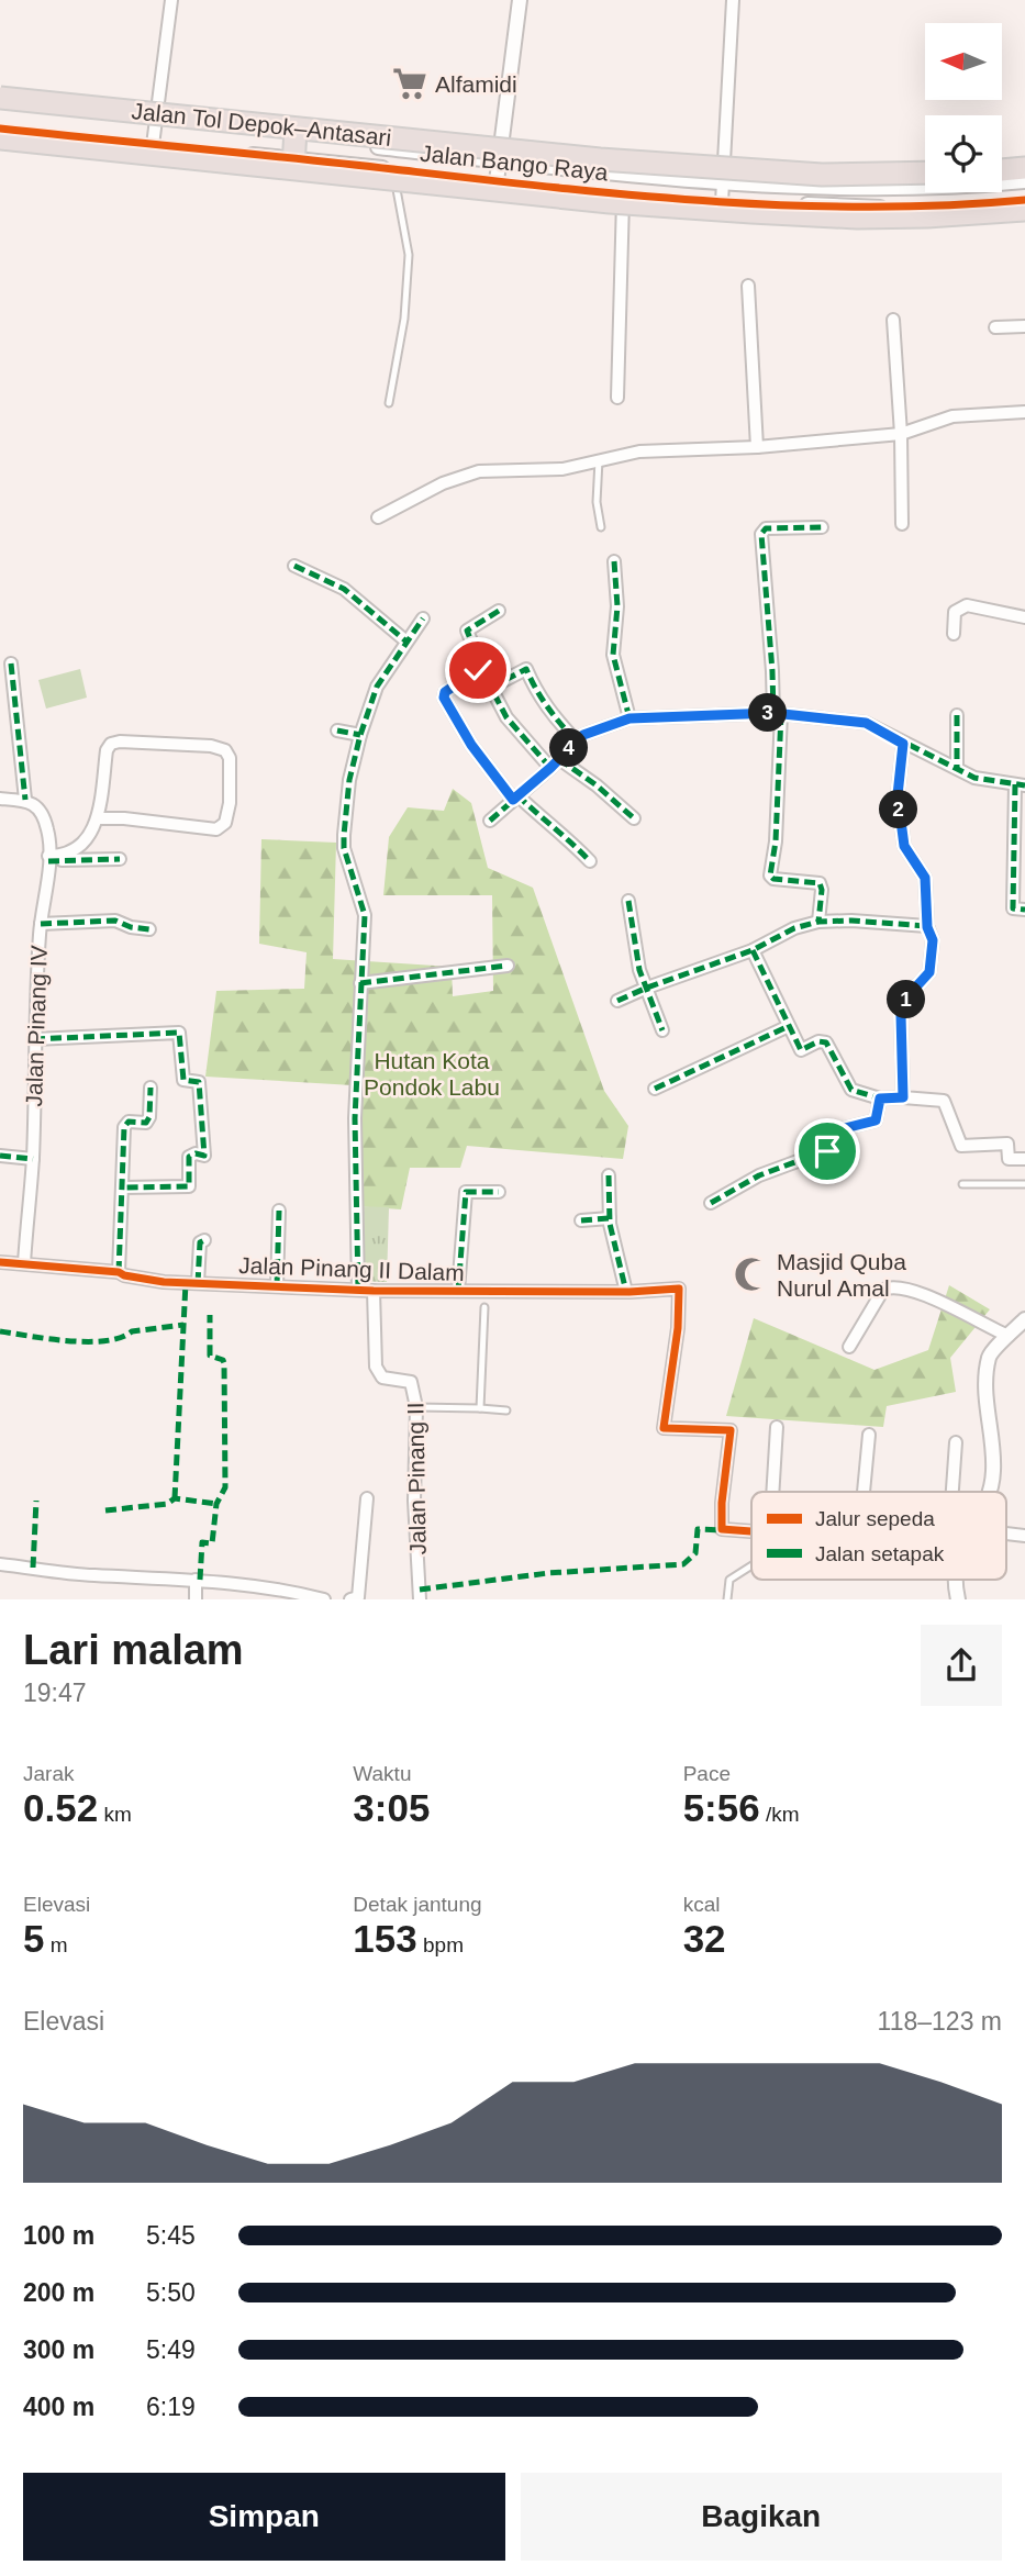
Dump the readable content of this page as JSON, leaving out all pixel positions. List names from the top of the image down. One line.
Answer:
{"streets":{"highway":["Jalan Tol Depok–Antasari"],"street":["Jalan Bango Raya","Jalan Pinang IV","Jalan Pinang II Dalam","Jalan Pinang II"]},"crossings":[["Jalan Tol Depok–Antasari","Jalan Bango Raya"],["Jalan Pinang IV","Jalan Pinang II Dalam"],["Jalan Pinang II Dalam","Jalan Pinang II"]],"parks":["Hutan Kota Pondok Labu"],"places":{"supermarket":["Alfamidi"],"mosque":["Masjid Quba Nurul Amal"]},"legend":["Jalur sepeda","Jalan setapak"],"north":"left","page":{"pins":["3","4","2","1"],"heading":["Lari malam","19:47"],"stats":[["Jarak","0.52 km"],["Waktu","3:05"],["Pace","5:56 /km"],["Elevasi","5 m"],["Detak jantung","153 bpm"],["kcal","32"]],"chart":["Elevasi","118–123 m"],"list":[{"name":"100 m","note":"5:45"},{"name":"200 m","note":"5:50"},{"name":"300 m","note":"5:49"},{"name":"400 m","note":"6:19"}],"buttons":["Simpan","Bagikan"]}}
